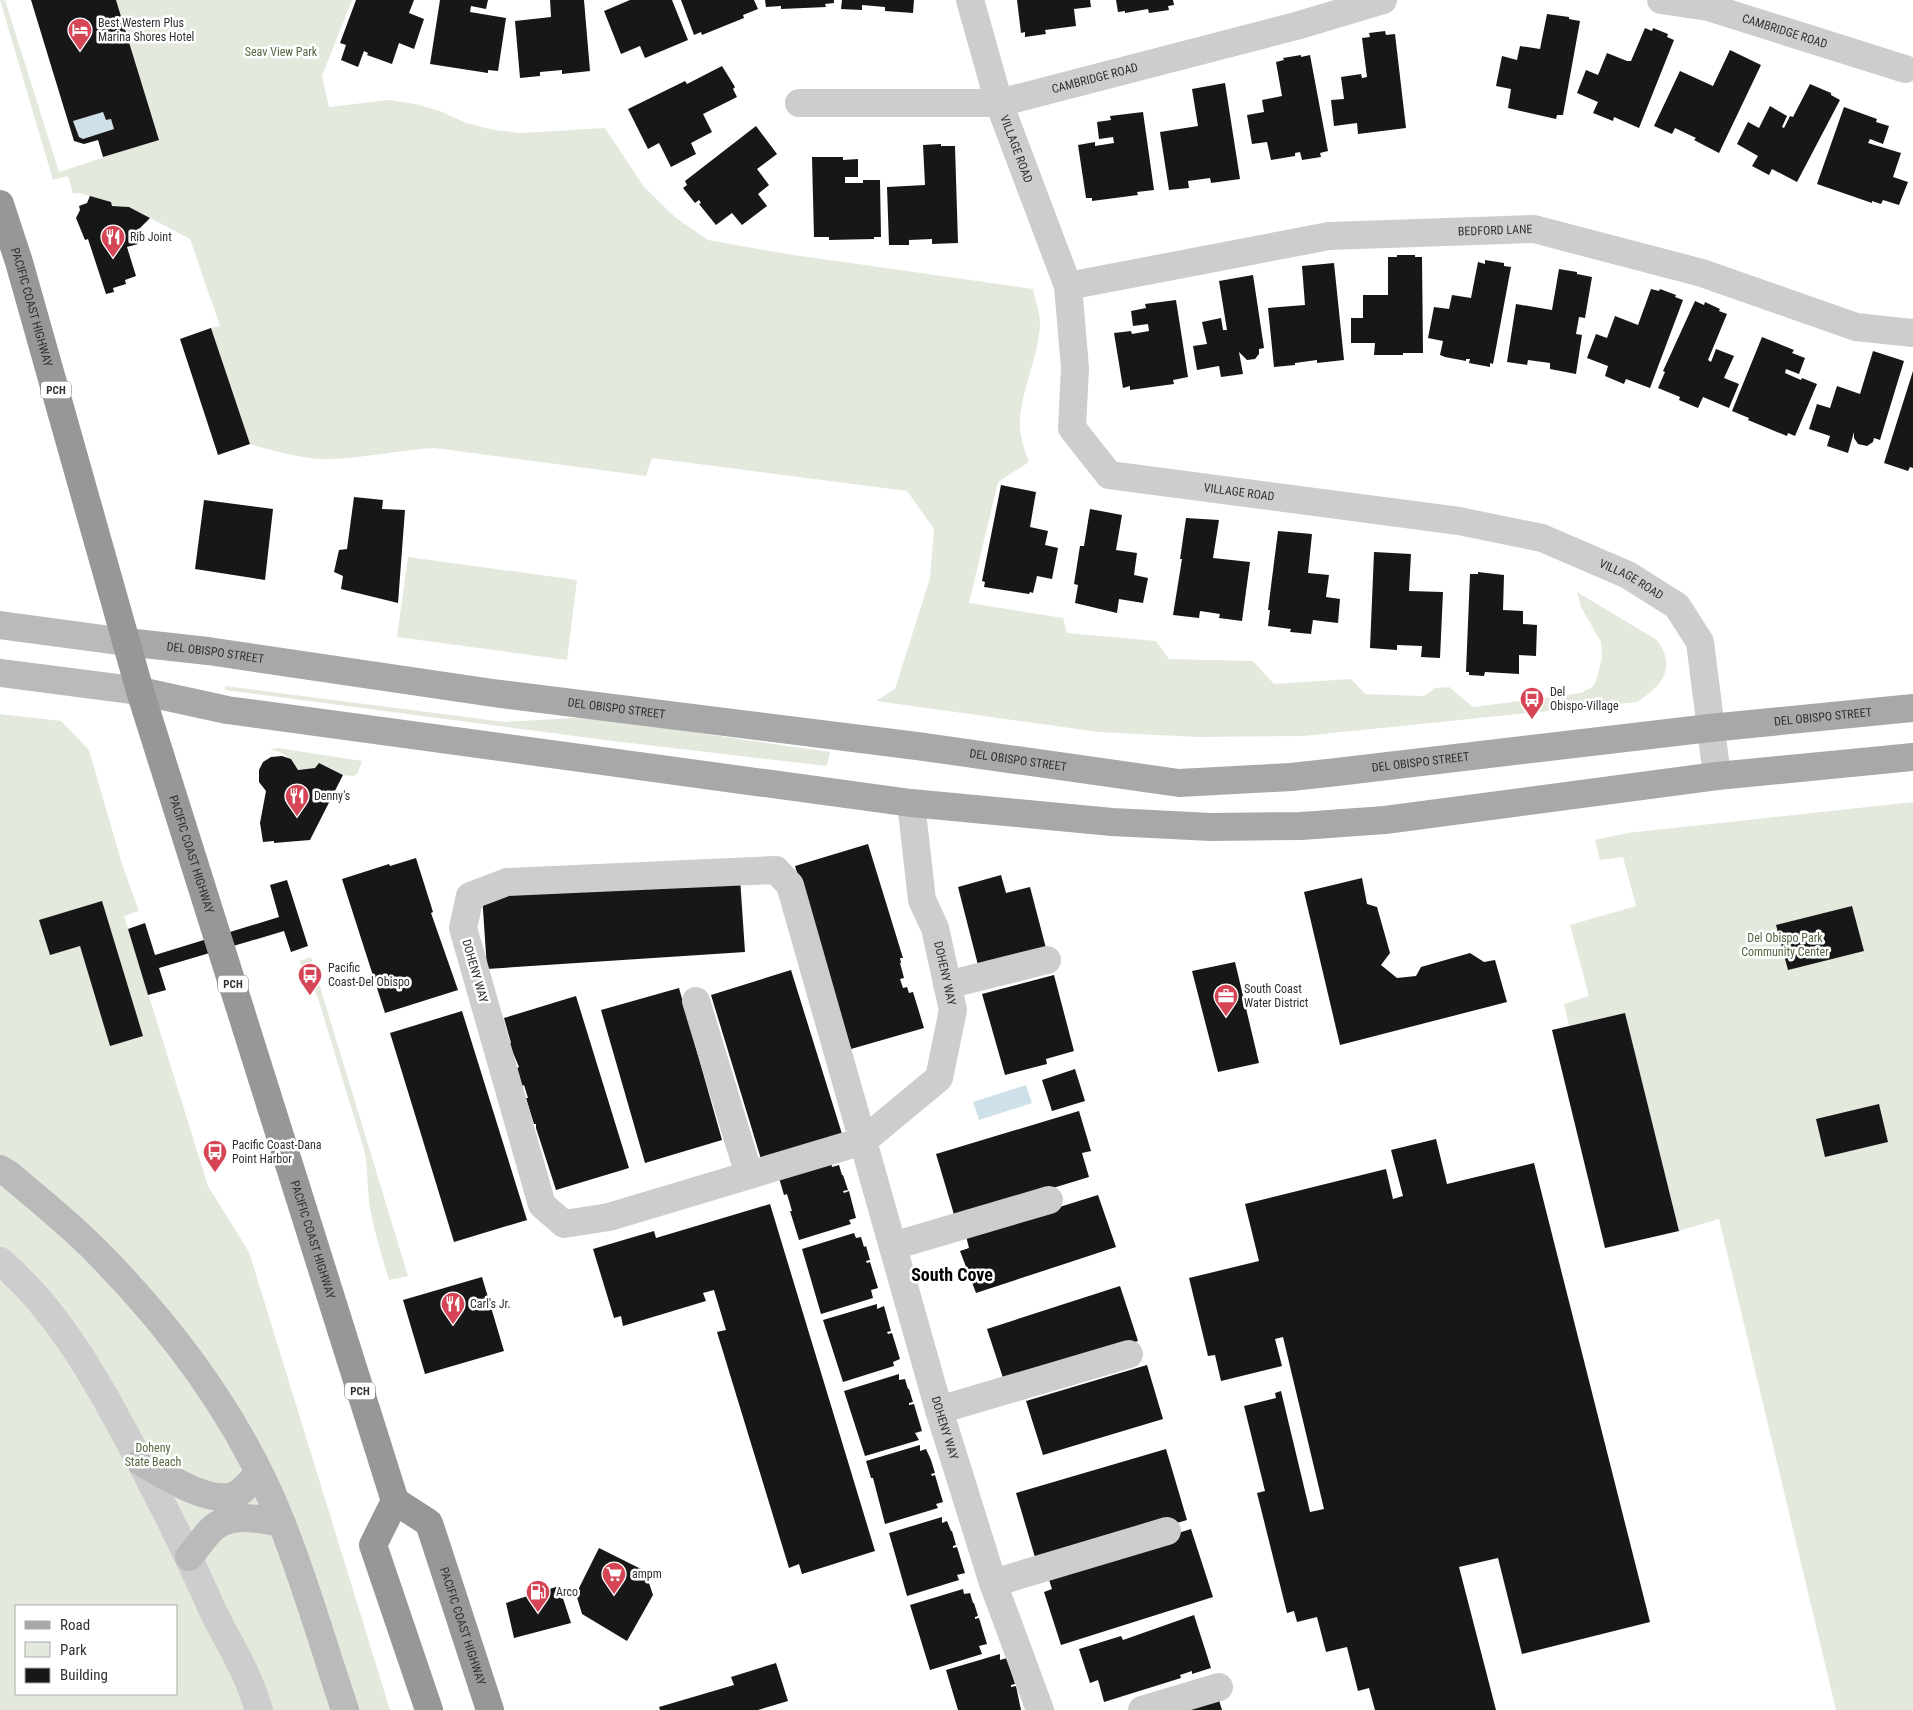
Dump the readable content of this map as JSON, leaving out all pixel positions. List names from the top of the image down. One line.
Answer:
{"streets":{"highway":["PACIFIC COAST HIGHWAY","PCH"],"main road":["DEL OBISPO STREET"],"street":["CAMBRIDGE ROAD","VILLAGE ROAD","BEDFORD LANE","DOHENY WAY"]},"crossings":[["CAMBRIDGE ROAD","VILLAGE ROAD"],["VILLAGE ROAD","BEDFORD LANE"],["VILLAGE ROAD","DEL OBISPO STREET"],["PACIFIC COAST HIGHWAY","DEL OBISPO STREET"]],"districts":["South Cove"],"parks":["Seav View Park","Del Obispo Park Community Center","Doheny State Beach"],"places":{"hotel":["Best Western Plus Marina Shores Hotel"],"restaurant":["Rib Joint","Denny's","Carl's Jr."],"bus stop":["Del Obispo-Village","Pacific Coast-Del Obispo","Pacific Coast-Dana Point Harbor"],"office":["South Coast Water District"],"supermarket":["ampm"],"fuel station":["Arco"]},"legend":["Road","Park","Building"]}
